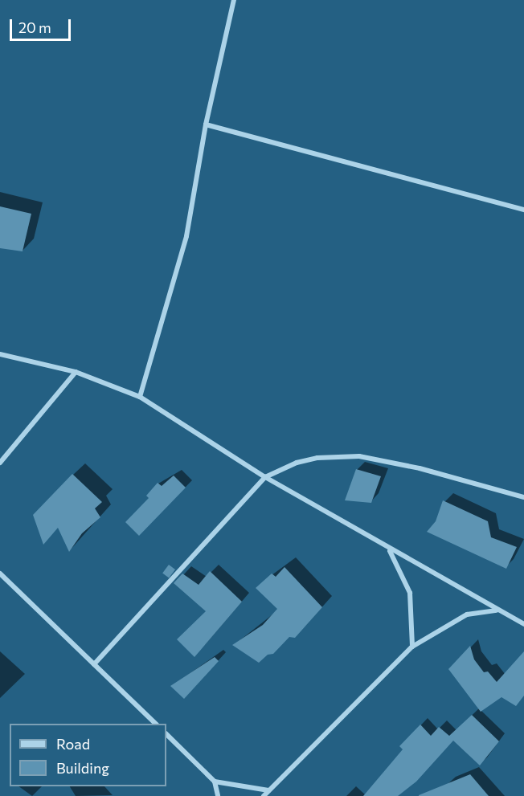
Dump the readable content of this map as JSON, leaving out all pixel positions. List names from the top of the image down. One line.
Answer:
{"legend":["Road","Building"],"scale_bar":"20 m"}
